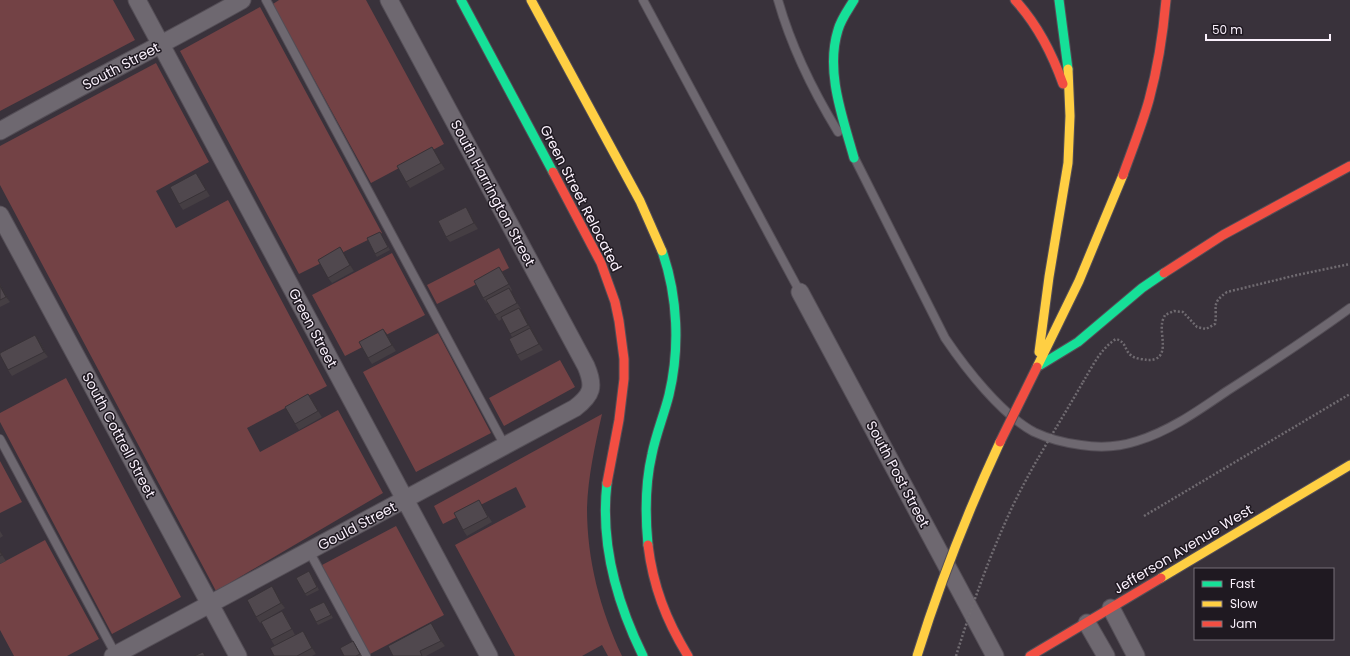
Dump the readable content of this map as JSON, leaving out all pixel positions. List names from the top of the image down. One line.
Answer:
{"streets":{"main road":["Green Street Relocated","Jefferson Avenue West"],"street":["South Street","South Harrington Street","Green Street","South Cottrell Street","South Post Street","Gould Street"]},"crossings":[["South Street","Green Street"],["South Harrington Street","Gould Street"],["Green Street","Gould Street"],["South Cottrell Street","Gould Street"]],"legend":["Fast","Slow","Jam"],"scale_bar":"50 m"}
